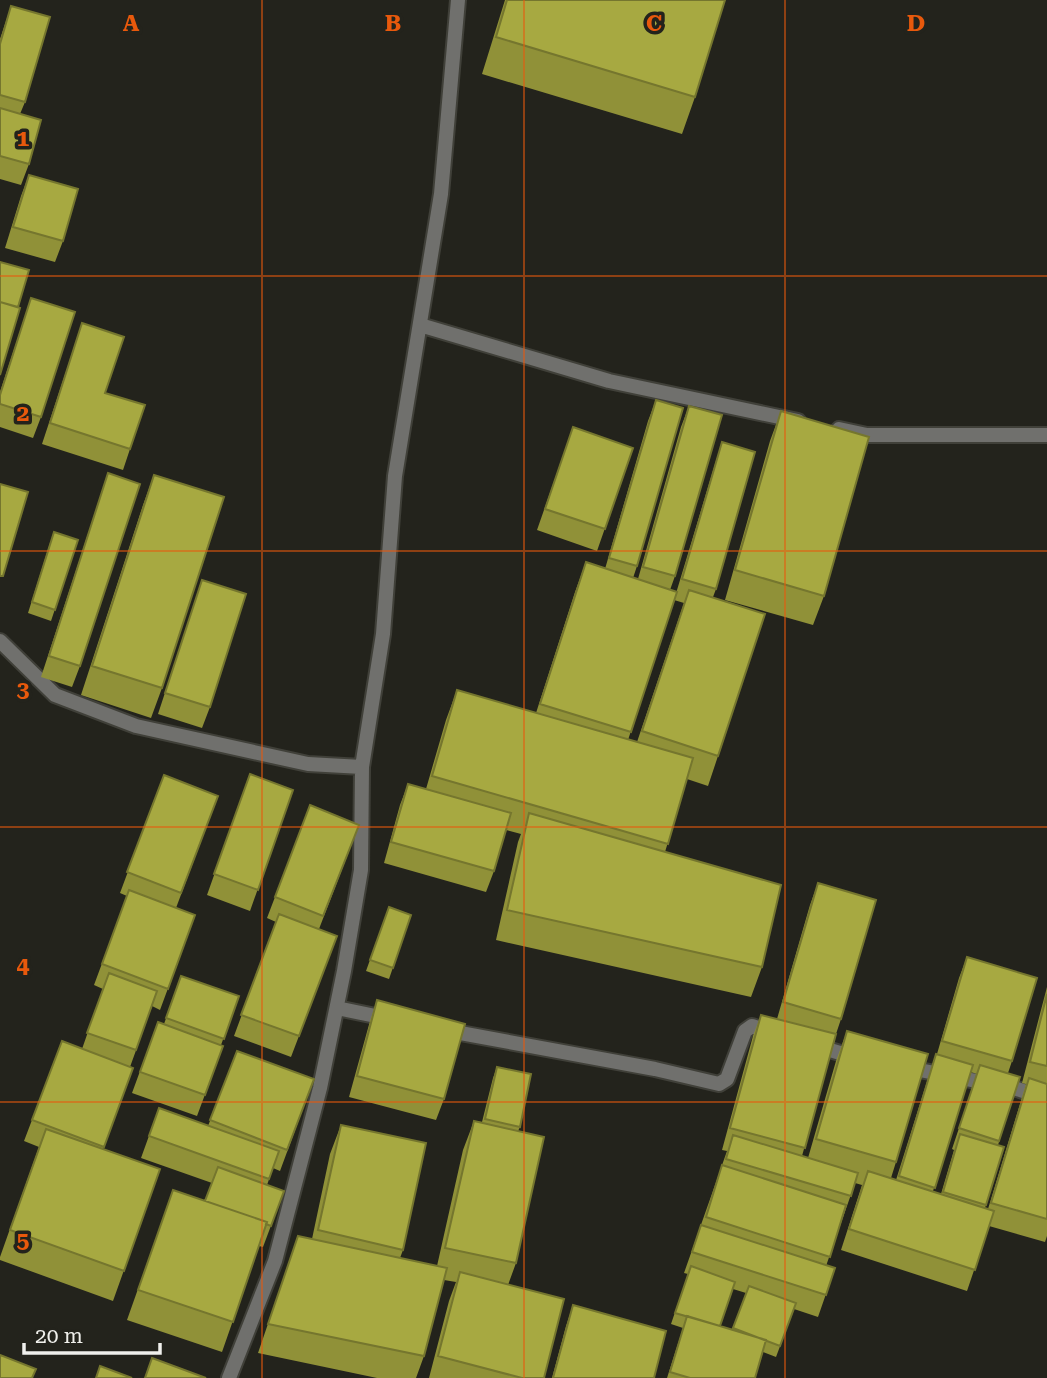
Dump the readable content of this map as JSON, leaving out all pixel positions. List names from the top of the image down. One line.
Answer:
{"scale_bar":"20 m","grid":{"columns":["A","B","C","D"],"rows":["1","2","3","4","5"]}}
